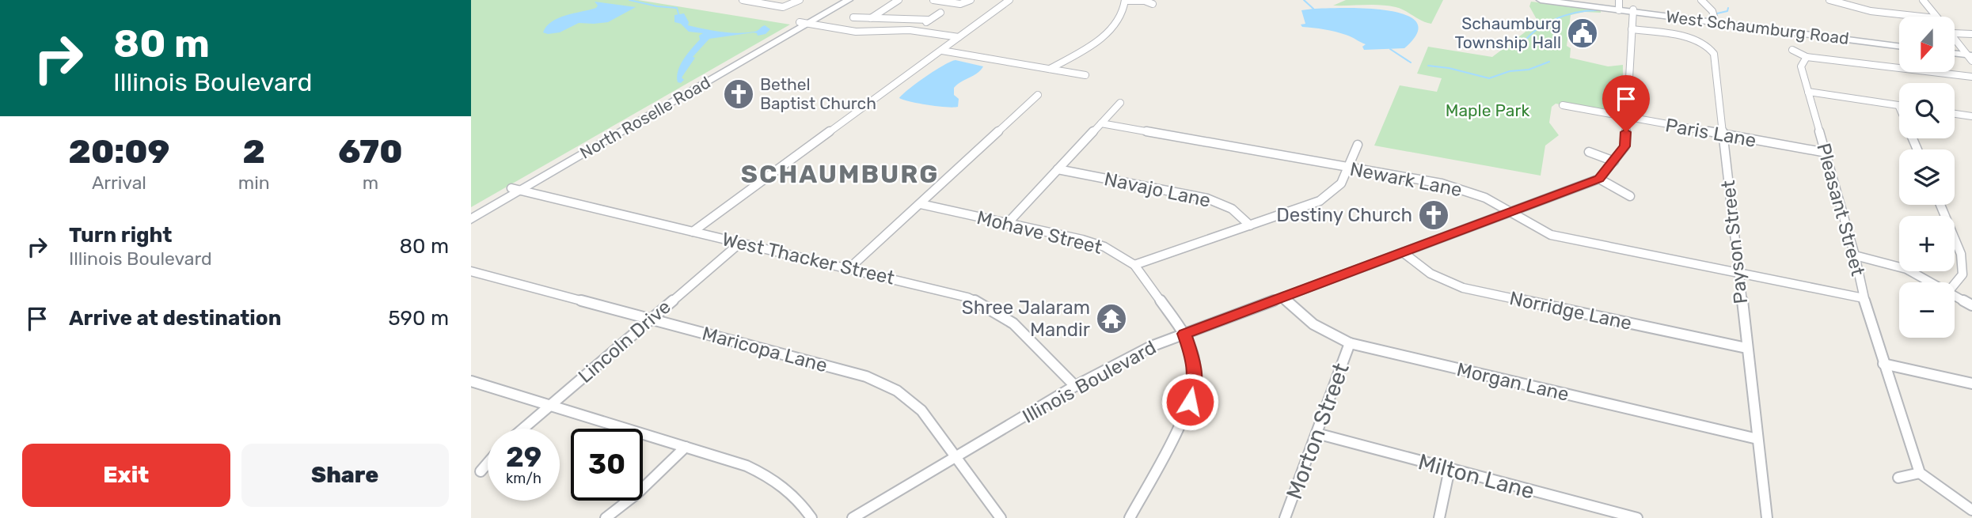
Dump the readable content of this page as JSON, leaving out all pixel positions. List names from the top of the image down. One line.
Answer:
{"streets":{"main road":["West Schaumburg Road","North Roselle Road"],"street":["Paris Lane","Newark Lane","Navajo Lane","Pleasant Street","Mohave Street","Payson Street","West Thacker Street","Norridge Lane","Lincoln Drive","Maricopa Lane","Illinois Boulevard","Morgan Lane","Morton Street","Milton Lane"]},"crossings":[["West Schaumburg Road","Illinois Boulevard"],["North Roselle Road","West Thacker Street"],["Paris Lane","Pleasant Street"],["Paris Lane","Payson Street"],["Paris Lane","Illinois Boulevard"],["Newark Lane","Pleasant Street"],["Newark Lane","Payson Street"],["Newark Lane","Illinois Boulevard"],["Mohave Street","Illinois Boulevard"],["Payson Street","Norridge Lane"],["Payson Street","Illinois Boulevard"],["Payson Street","Morgan Lane"],["West Thacker Street","Lincoln Drive"],["West Thacker Street","Illinois Boulevard"],["Norridge Lane","Illinois Boulevard"],["Lincoln Drive","Maricopa Lane"],["Maricopa Lane","Illinois Boulevard"],["Illinois Boulevard","Morgan Lane"],["Morgan Lane","Morton Street"],["Morton Street","Milton Lane"]],"districts":["SCHAUMBURG"],"parks":["Maple Park"],"places":{"public building":["Schaumburg Township Hall"],"church":["Bethel Baptist Church","Destiny Church"],"temple":["Shree Jalaram Mandir"]},"north":"bottom","page":{"turn":["80 m","Illinois Boulevard"],"map_buttons":["+","−"],"eta":["20:09","Arrival","2","min","670","m"],"list":[{"name":"Turn right","note":"Illinois Boulevard","value":"80 m"},{"name":"Arrive at destination","value":"590 m"}],"speed":"29 km/h","limit":"30","buttons":["Exit","Share"]}}
